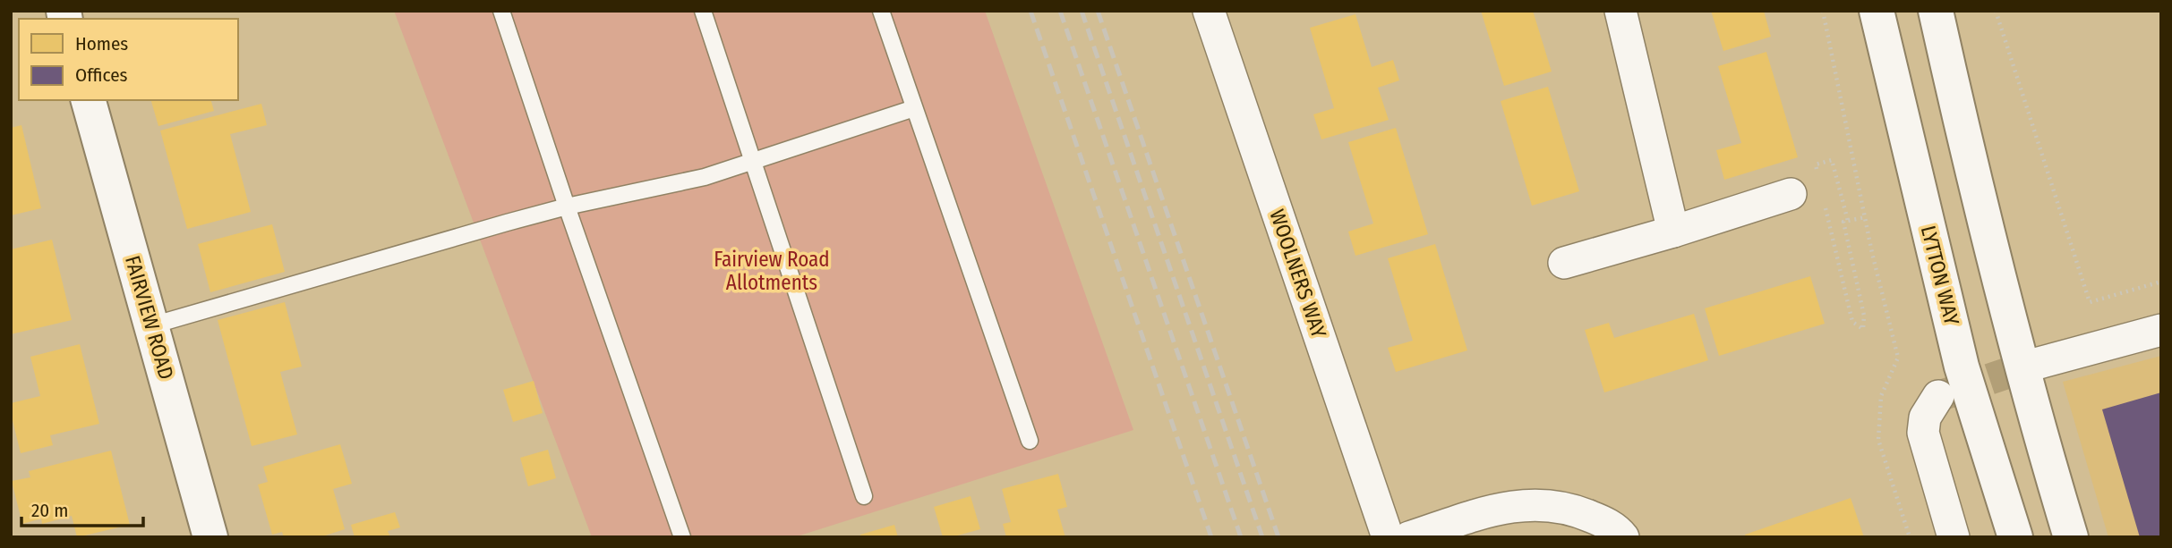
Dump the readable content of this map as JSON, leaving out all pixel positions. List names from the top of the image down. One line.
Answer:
{"streets":{"main road":["LYTTON WAY","FAIRVIEW ROAD"],"street":["WOOLNERS WAY"]},"parks":["Fairview Road Allotments"],"legend":["Homes","Offices"],"scale_bar":"20 m"}
